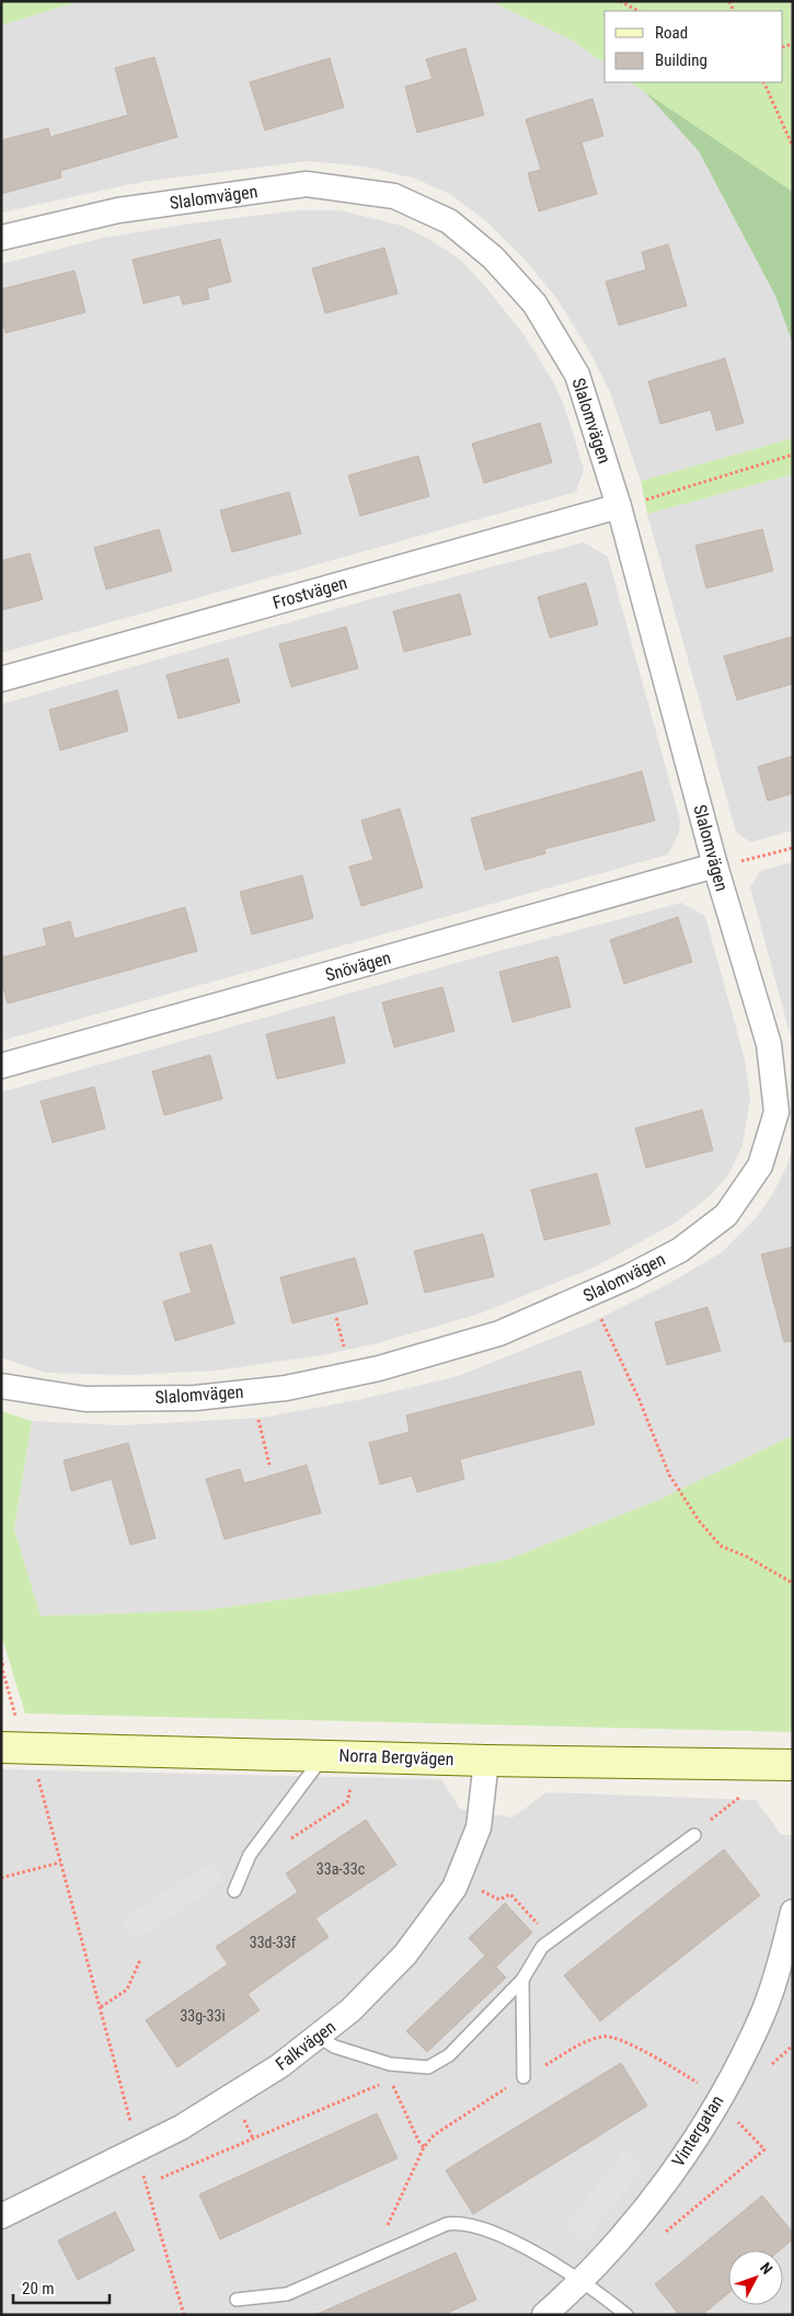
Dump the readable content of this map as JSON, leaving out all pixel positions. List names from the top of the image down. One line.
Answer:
{"streets":{"street":["Slalomvägen","Frostvägen","Snövägen","Norra Bergvägen","Falkvägen","Vintergatan"]},"crossings":[["Slalomvägen","Frostvägen"],["Slalomvägen","Snövägen"],["Norra Bergvägen","Falkvägen"]],"house_numbers":["33a-33c","33d-33f","33g-33i"],"legend":["Road","Building"],"scale_bar":"20 m","north":"top right"}
